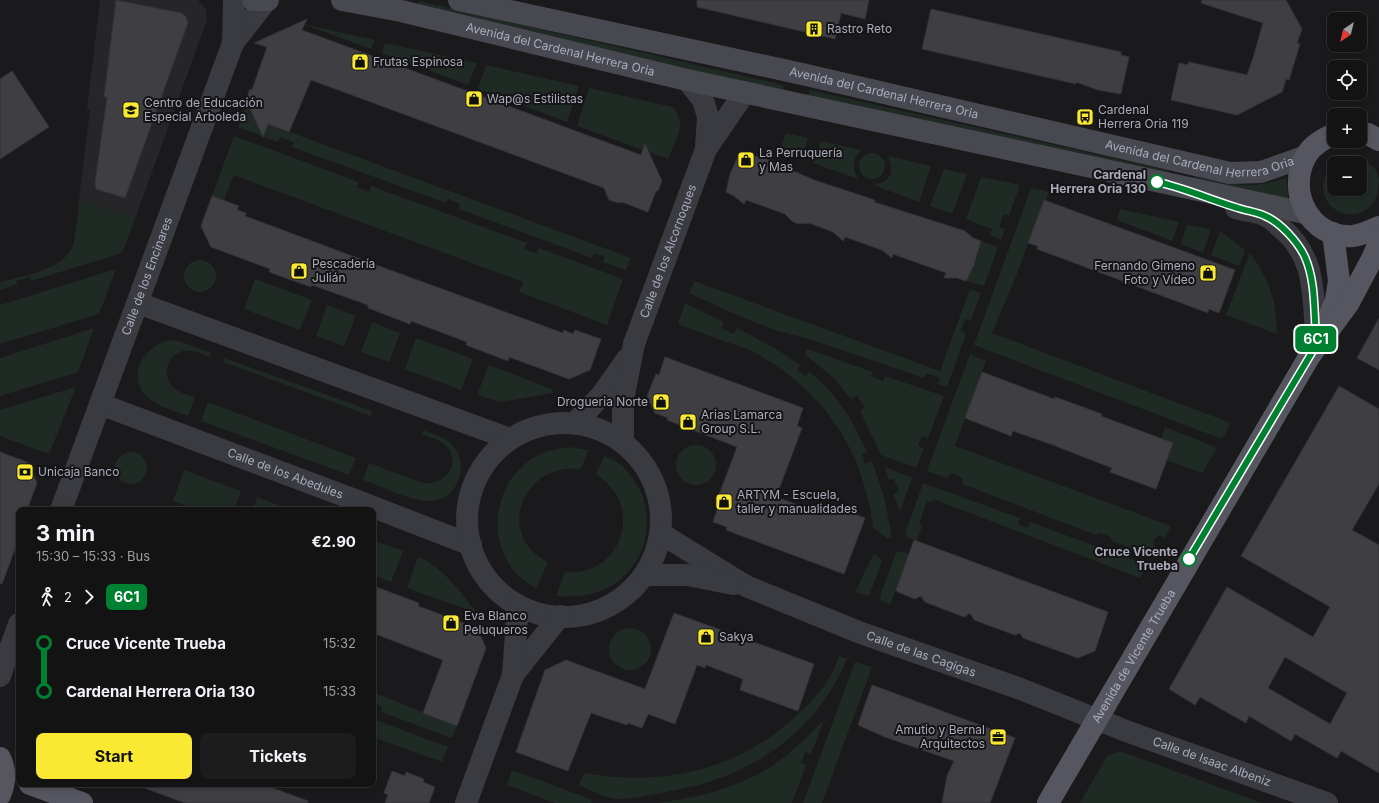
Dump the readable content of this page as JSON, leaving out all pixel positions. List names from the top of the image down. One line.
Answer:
{"streets":{"main road":["Avenida del Cardenal Herrera Oria","Avenida de Vicente Trueba"],"street":["Calle de los Alcornoques","Calle de los Encinares","Calle de los Abedules","Calle de las Cagigas","Calle de Isaac Albeniz"]},"crossings":[["Avenida del Cardenal Herrera Oria","Calle de los Alcornoques"],["Avenida del Cardenal Herrera Oria","Avenida de Vicente Trueba"],["Calle de los Encinares","Calle de los Abedules"],["Calle de las Cagigas","Avenida de Vicente Trueba"],["Calle de las Cagigas","Calle de Isaac Albeniz"],["Avenida de Vicente Trueba","Calle de Isaac Albeniz"]],"places":{"building":["Rastro Reto"],"shop":["Frutas Espinosa","Wap@s Estilistas","La Perruquería y Mas","Pescadería Julián","Fernando Gimeno Foto y Vídeo","Drogueria Norte","Arias Lamarca Group S.L.","ARTYM - Escuela, taller y manualidades","Eva Blanco Peluqueros","Sakya"],"school or university":["Centro de Educación Especial Arboleda"],"bus stop":["Cardenal Herrera Oria 119"],"other":["Cardenal Herrera Oria 130","Cruce Vicente Trueba"],"bank":["Unicaja Banco"],"office":["Amutio y Bernal Arquitectos"]},"lines":["bus line 6C1"],"north":"bottom left","page":{"on_map":"6C1","map_buttons":["+","−"],"heading":["3 min","15:30 – 15:33 · Bus","€2.90"],"legs":["2","6C1"],"list":[{"name":"Cruce Vicente Trueba","value":"15:32"},{"name":"Cardenal Herrera Oria 130","value":"15:33"}],"buttons":["Start","Tickets"]}}
